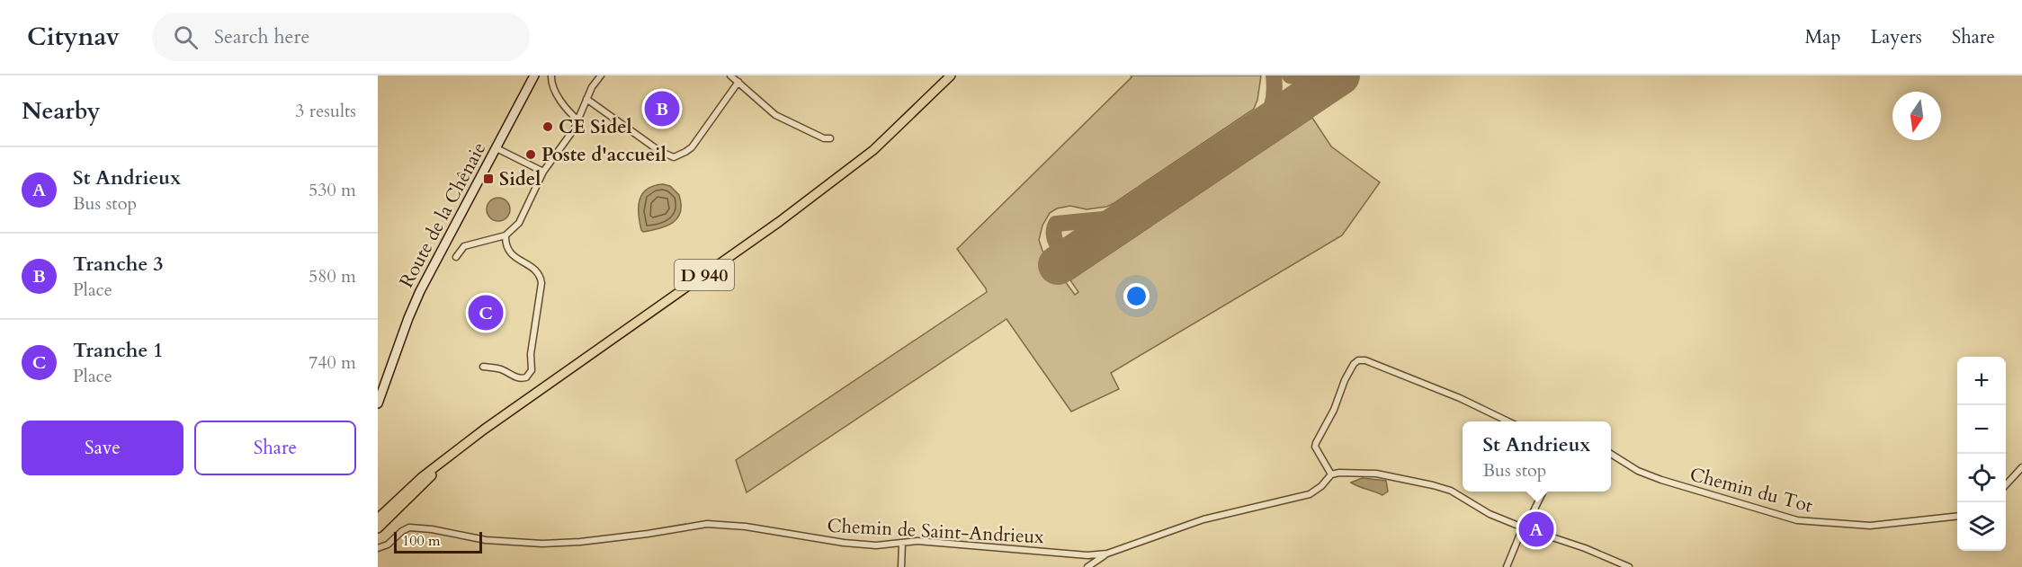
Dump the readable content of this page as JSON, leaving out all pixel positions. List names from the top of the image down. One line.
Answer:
{"streets":{"main road":["D 940"],"street":["Route de la Chênaie","Chemin du Tot","Chemin de Saint-Andrieux"]},"places":{"other":["CE Sidel","Poste d'accueil"],"transit":["Sidel"]},"scale_bar":"100 m","north":"bottom","page":{"header":"Citynav","search":"Search here","nav":["Map","Layers","Share"],"heading":["Nearby","3 results"],"pins":["B","C","A"],"list":[{"mark":"A","name":"St Andrieux","note":"Bus stop","value":"530 m"},{"mark":"B","name":"Tranche 3","note":"Place","value":"580 m"},{"mark":"C","name":"Tranche 1","note":"Place","value":"740 m"}],"map_buttons":["+","−"],"buttons":["Save","Share"],"popup":["St Andrieux","Bus stop"],"scale":"100 m"}}
